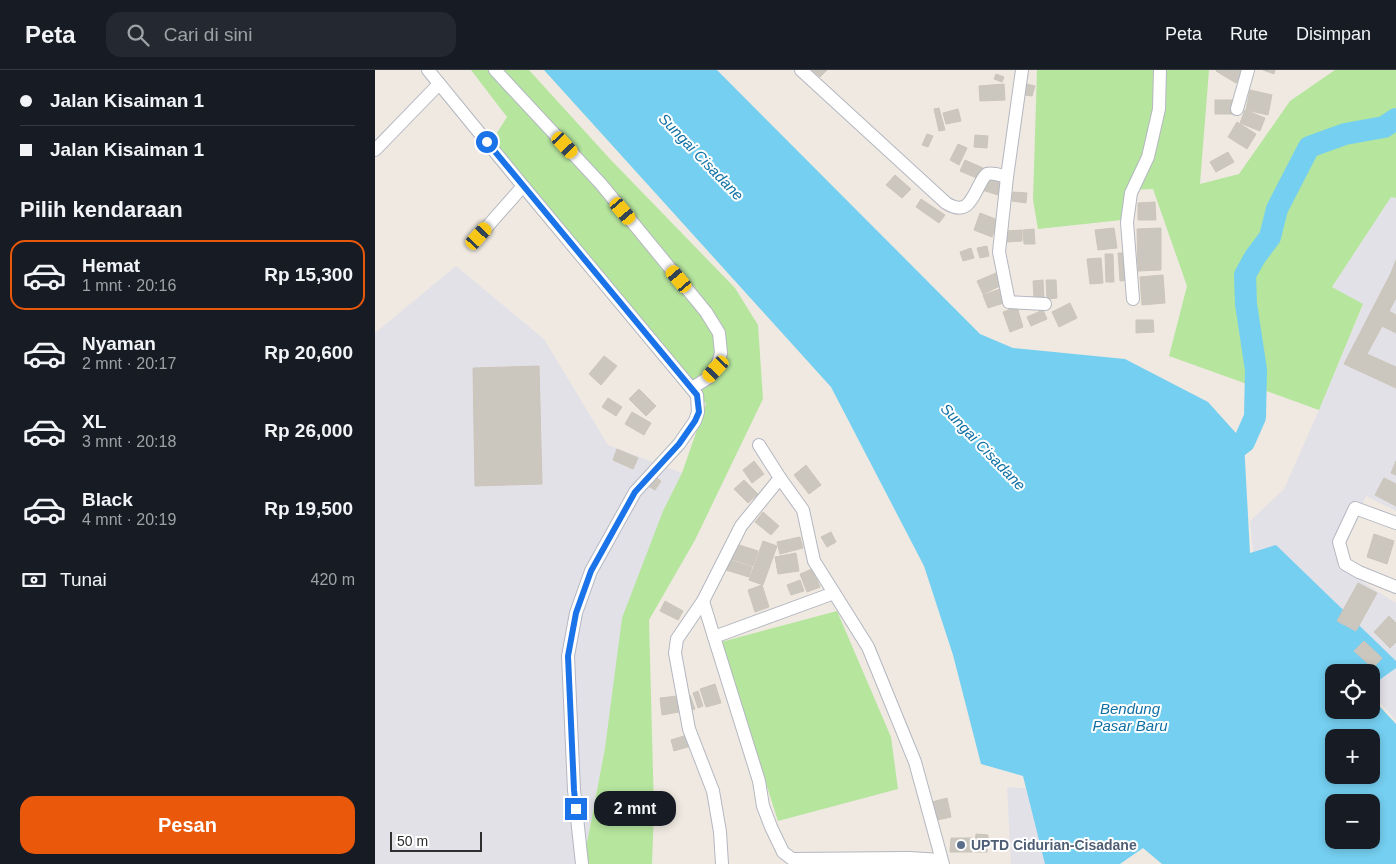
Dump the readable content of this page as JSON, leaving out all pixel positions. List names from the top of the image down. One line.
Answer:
{"water":["Sungai Cisadane","Bendung Pasar Baru"],"places":["UPTD Cidurian-Cisadane"],"scale_bar":"50 m","page":{"header":"Peta","search":"Cari di sini","nav":["Peta","Rute","Disimpan"],"banner":["Jalan Kisaiman 1","Jalan Kisaiman 1"],"heading":"Pilih kendaraan","list":[{"name":"Hemat","note":"1 mnt · 20:16","value":"Rp 15,300"},{"name":"Nyaman","note":"2 mnt · 20:17","value":"Rp 20,600"},{"name":"XL","note":"3 mnt · 20:18","value":"Rp 26,000"},{"name":"Black","note":"4 mnt · 20:19","value":"Rp 19,500"}],"pay":["Tunai","420 m"],"map_buttons":["+","−"],"buttons":"Pesan","bubble":"2 mnt","scale":"50 m"}}
